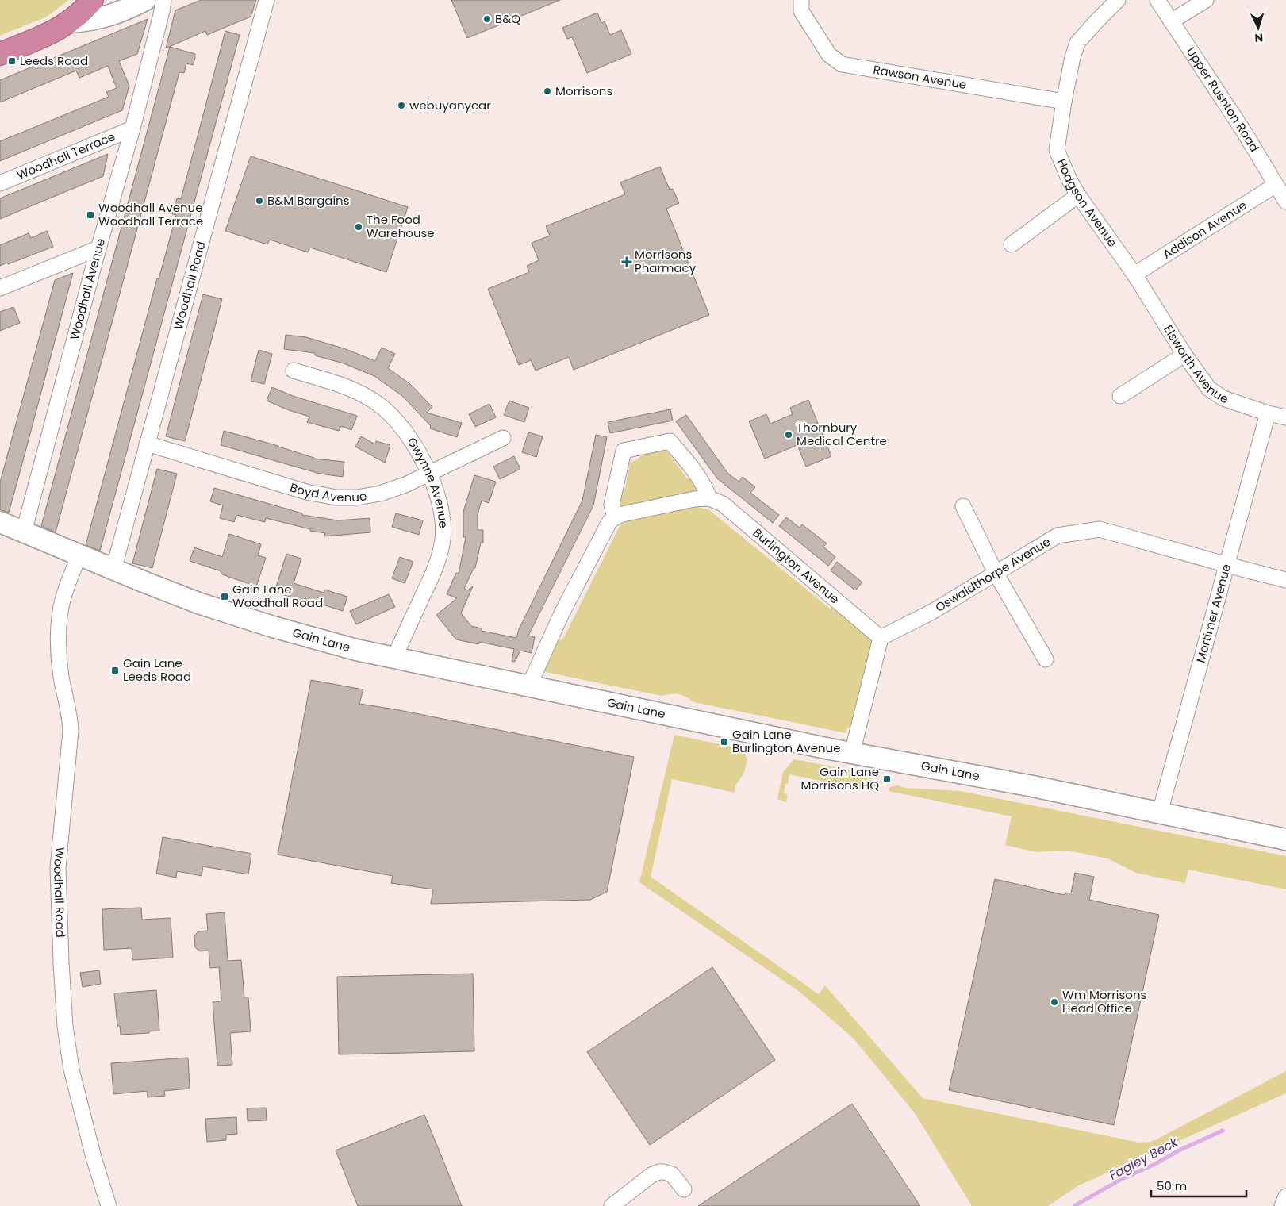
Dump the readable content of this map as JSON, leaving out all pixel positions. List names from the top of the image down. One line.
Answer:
{"streets":{"street":["Rawson Avenue","Upper Rushton Road","Woodhall Terrace","Hodgson Avenue","Addison Avenue","Woodhall Road","Woodhall Avenue","Elsworth Avenue","Gwynne Avenue","Boyd Avenue","Burlington Avenue","Oswaldthorpe Avenue","Mortimer Avenue","Gain Lane"]},"crossings":[["Rawson Avenue","Hodgson Avenue"],["Upper Rushton Road","Addison Avenue"],["Woodhall Terrace","Woodhall Avenue"],["Hodgson Avenue","Addison Avenue"],["Hodgson Avenue","Elsworth Avenue"],["Addison Avenue","Elsworth Avenue"],["Woodhall Road","Boyd Avenue"],["Woodhall Road","Gain Lane"],["Woodhall Avenue","Gain Lane"],["Elsworth Avenue","Mortimer Avenue"],["Gwynne Avenue","Boyd Avenue"],["Gwynne Avenue","Gain Lane"],["Burlington Avenue","Oswaldthorpe Avenue"],["Oswaldthorpe Avenue","Mortimer Avenue"],["Mortimer Avenue","Gain Lane"]],"water":["Fagley Beck"],"places":{"other":["B&Q","Morrisons","webuyanycar","B&M Bargains","The Food Warehouse","Thornbury Medical Centre","Wm Morrisons Head Office"],"transit":["Leeds Road","Woodhall Avenue Woodhall Terrace","Gain Lane Woodhall Road","Gain Lane Leeds Road","Gain Lane Burlington Avenue","Gain Lane Morrisons HQ"],"health":["Morrisons Pharmacy"]},"scale_bar":"50 m","north":"bottom"}
